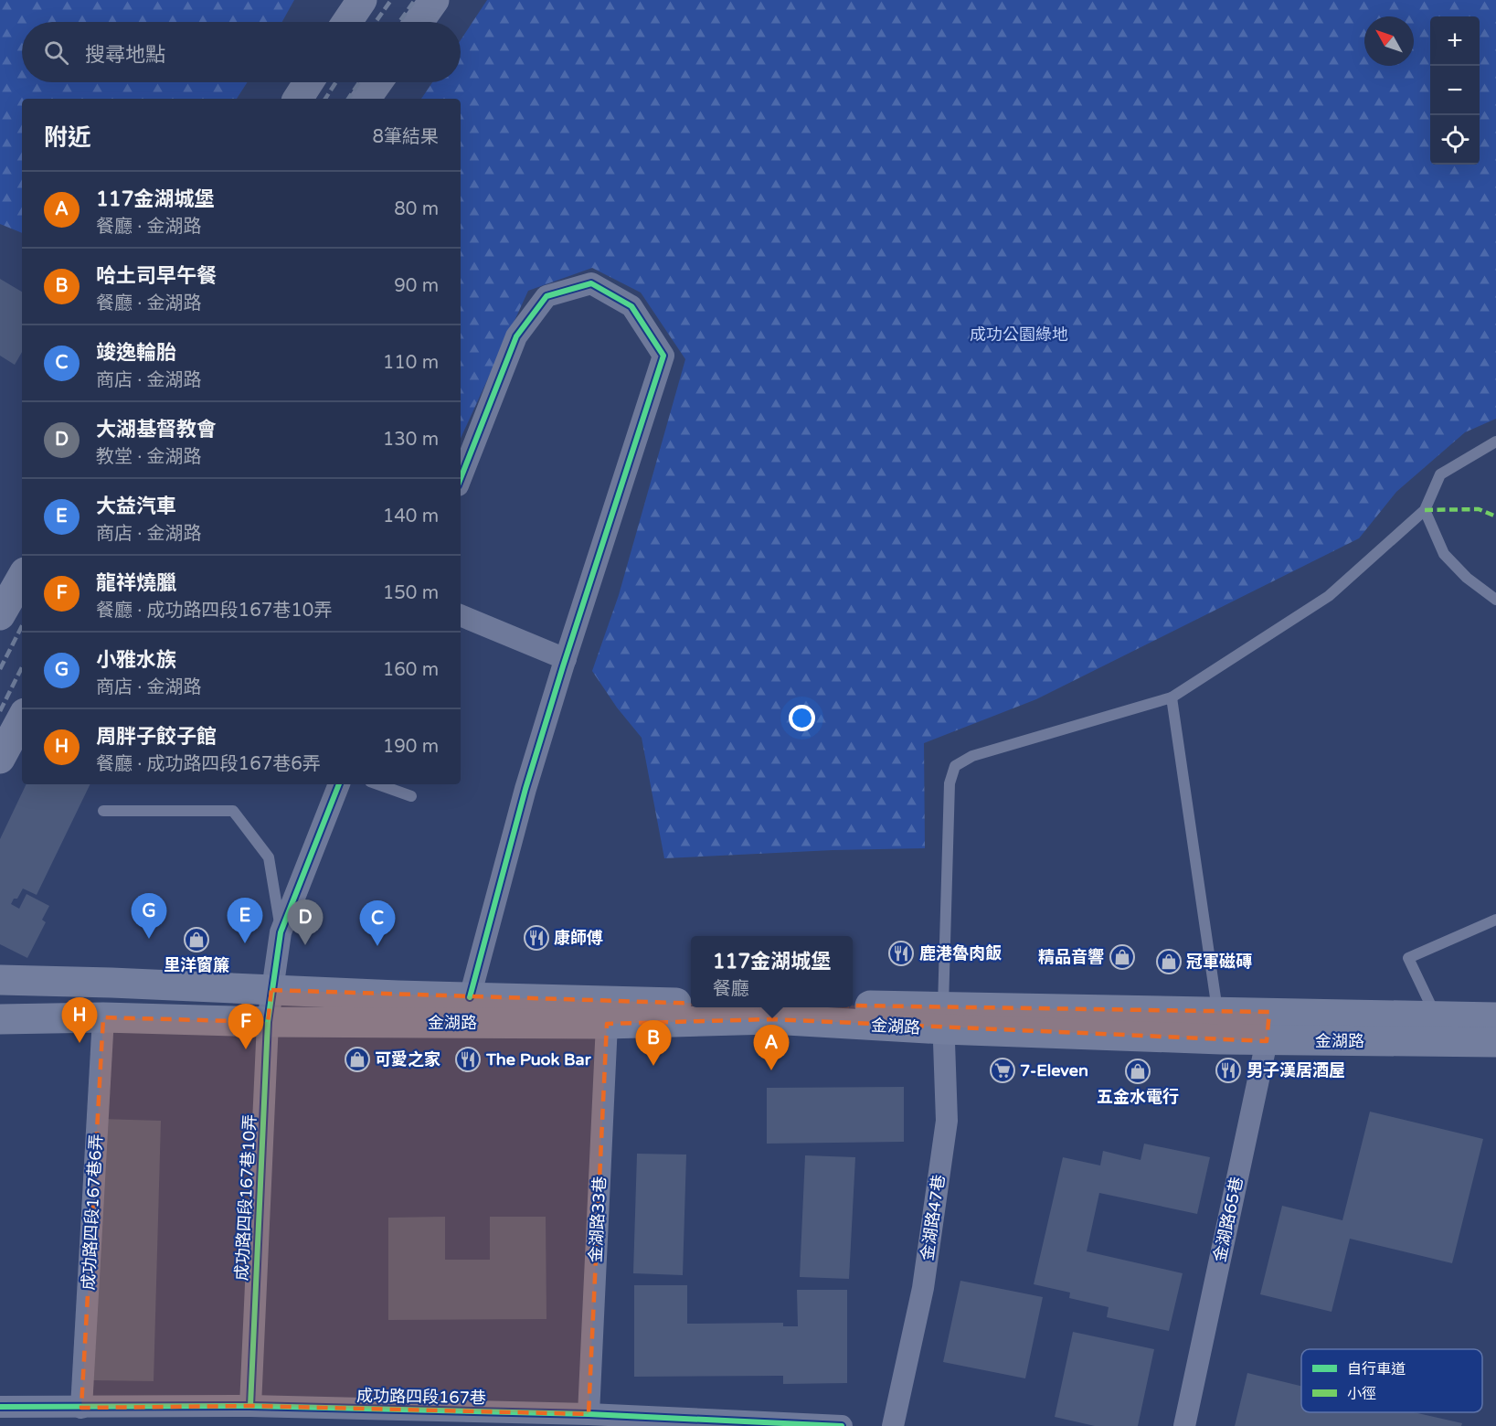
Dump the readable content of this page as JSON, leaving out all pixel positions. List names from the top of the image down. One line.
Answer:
{"streets":{"main road":["金湖路"],"street":["成功路四段167巷10弄","成功路四段167巷6弄","金湖路47巷","金湖路33巷","金湖路65巷","成功路四段167巷"]},"crossings":[["金湖路","成功路四段167巷10弄"],["金湖路","成功路四段167巷6弄"],["金湖路","金湖路47巷"],["金湖路","金湖路33巷"],["金湖路","金湖路65巷"],["成功路四段167巷10弄","成功路四段167巷"],["成功路四段167巷6弄","成功路四段167巷"],["金湖路33巷","成功路四段167巷"]],"parks":["成功公園綠地"],"places":{"restaurant":["康師傅","鹿港魯肉飯","The Puok Bar","男子漢居酒屋"],"shop":["里洋窗簾","精品音響","冠軍磁磚","可愛之家","五金水電行"],"supermarket":["7-Eleven"]},"legend":["自行車道","小徑"],"north":"top left","page":{"map_buttons":["+","−"],"search":"搜尋地點","heading":["附近","8筆結果"],"list":[{"mark":"A","name":"117金湖城堡","note":"餐廳 · 金湖路","value":"80 m"},{"mark":"B","name":"哈土司早午餐","note":"餐廳 · 金湖路","value":"90 m"},{"mark":"C","name":"竣逸輪胎","note":"商店 · 金湖路","value":"110 m"},{"mark":"D","name":"大湖基督教會","note":"教堂 · 金湖路","value":"130 m"},{"mark":"E","name":"大益汽車","note":"商店 · 金湖路","value":"140 m"},{"mark":"F","name":"龍祥燒臘","note":"餐廳 · 成功路四段167巷10弄","value":"150 m"},{"mark":"G","name":"小雅水族","note":"商店 · 金湖路","value":"160 m"},{"mark":"H","name":"周胖子餃子館","note":"餐廳 · 成功路四段167巷6弄","value":"190 m"}],"pins":["G","E","D","C","H","F","B","A"],"popup":["117金湖城堡","餐廳"]}}
